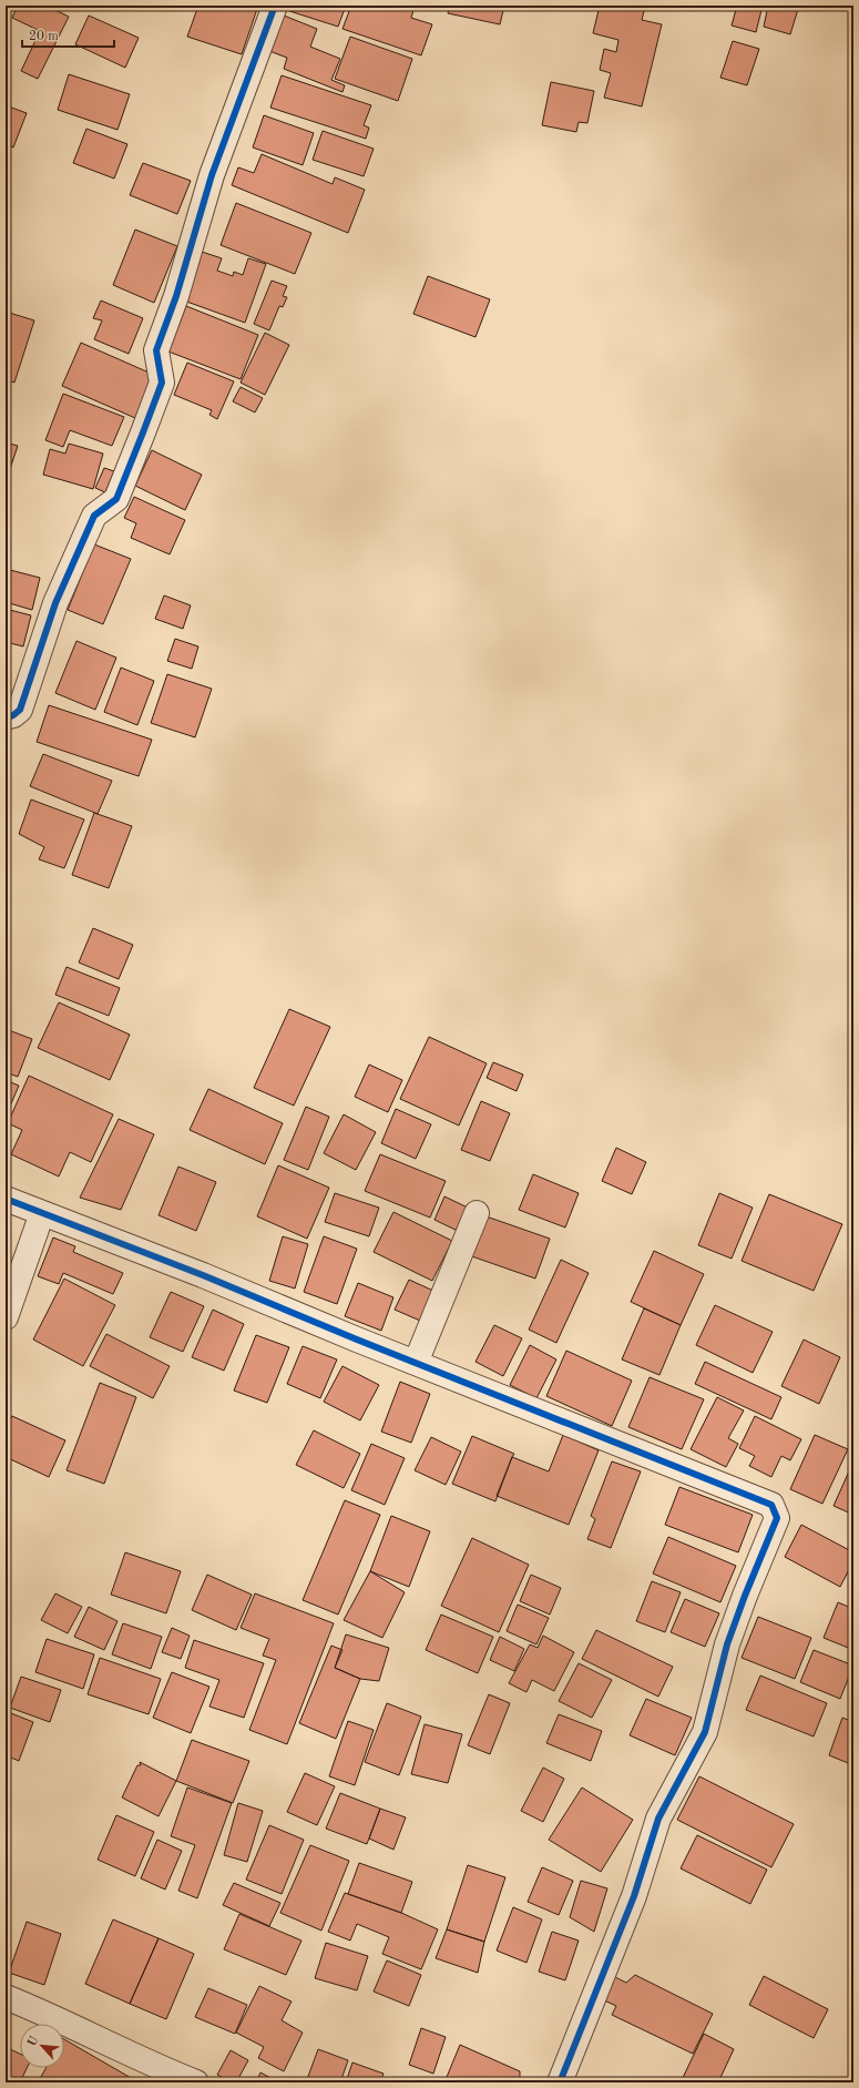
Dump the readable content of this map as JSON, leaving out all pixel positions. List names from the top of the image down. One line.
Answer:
{"scale_bar":"20 m","north":"top left"}
